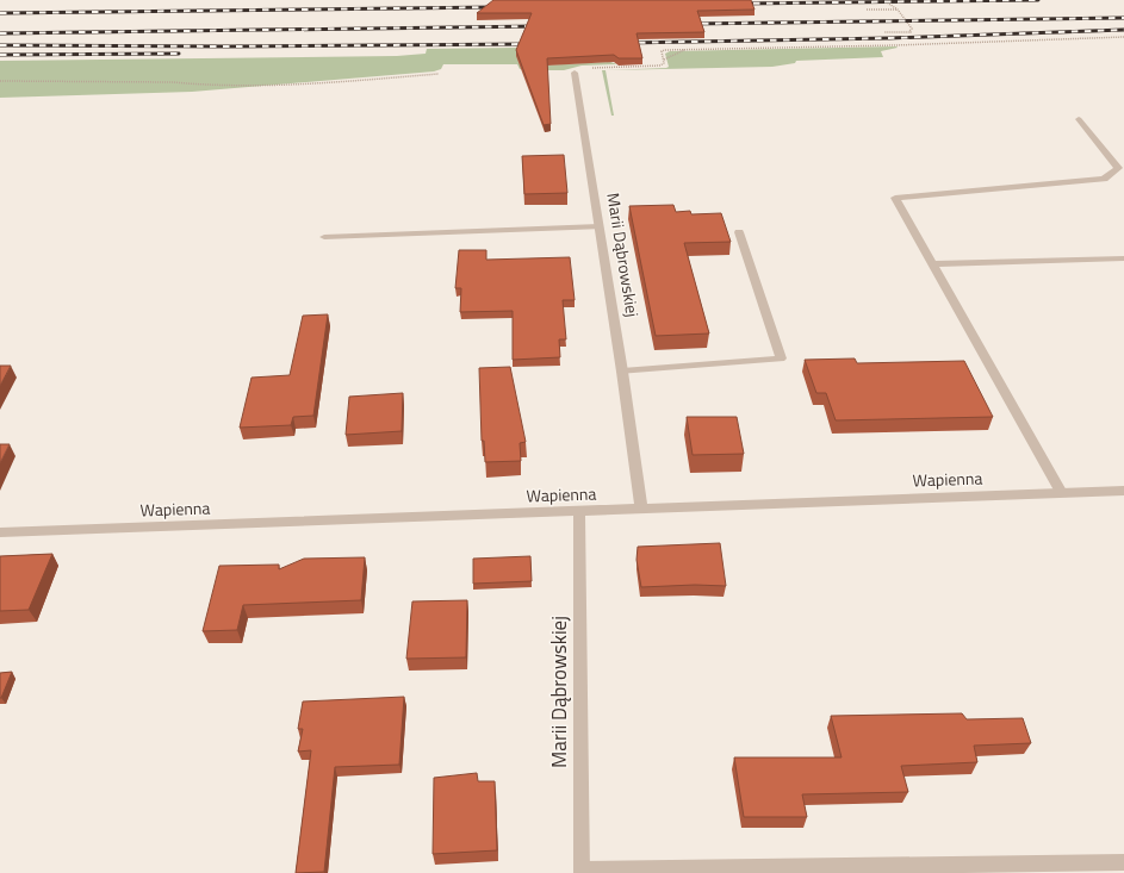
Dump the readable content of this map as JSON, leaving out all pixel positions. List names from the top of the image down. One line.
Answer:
{"streets":{"street":["Marii Dąbrowskiej","Wapienna"]},"crossings":[["Marii Dąbrowskiej","Wapienna"]]}
